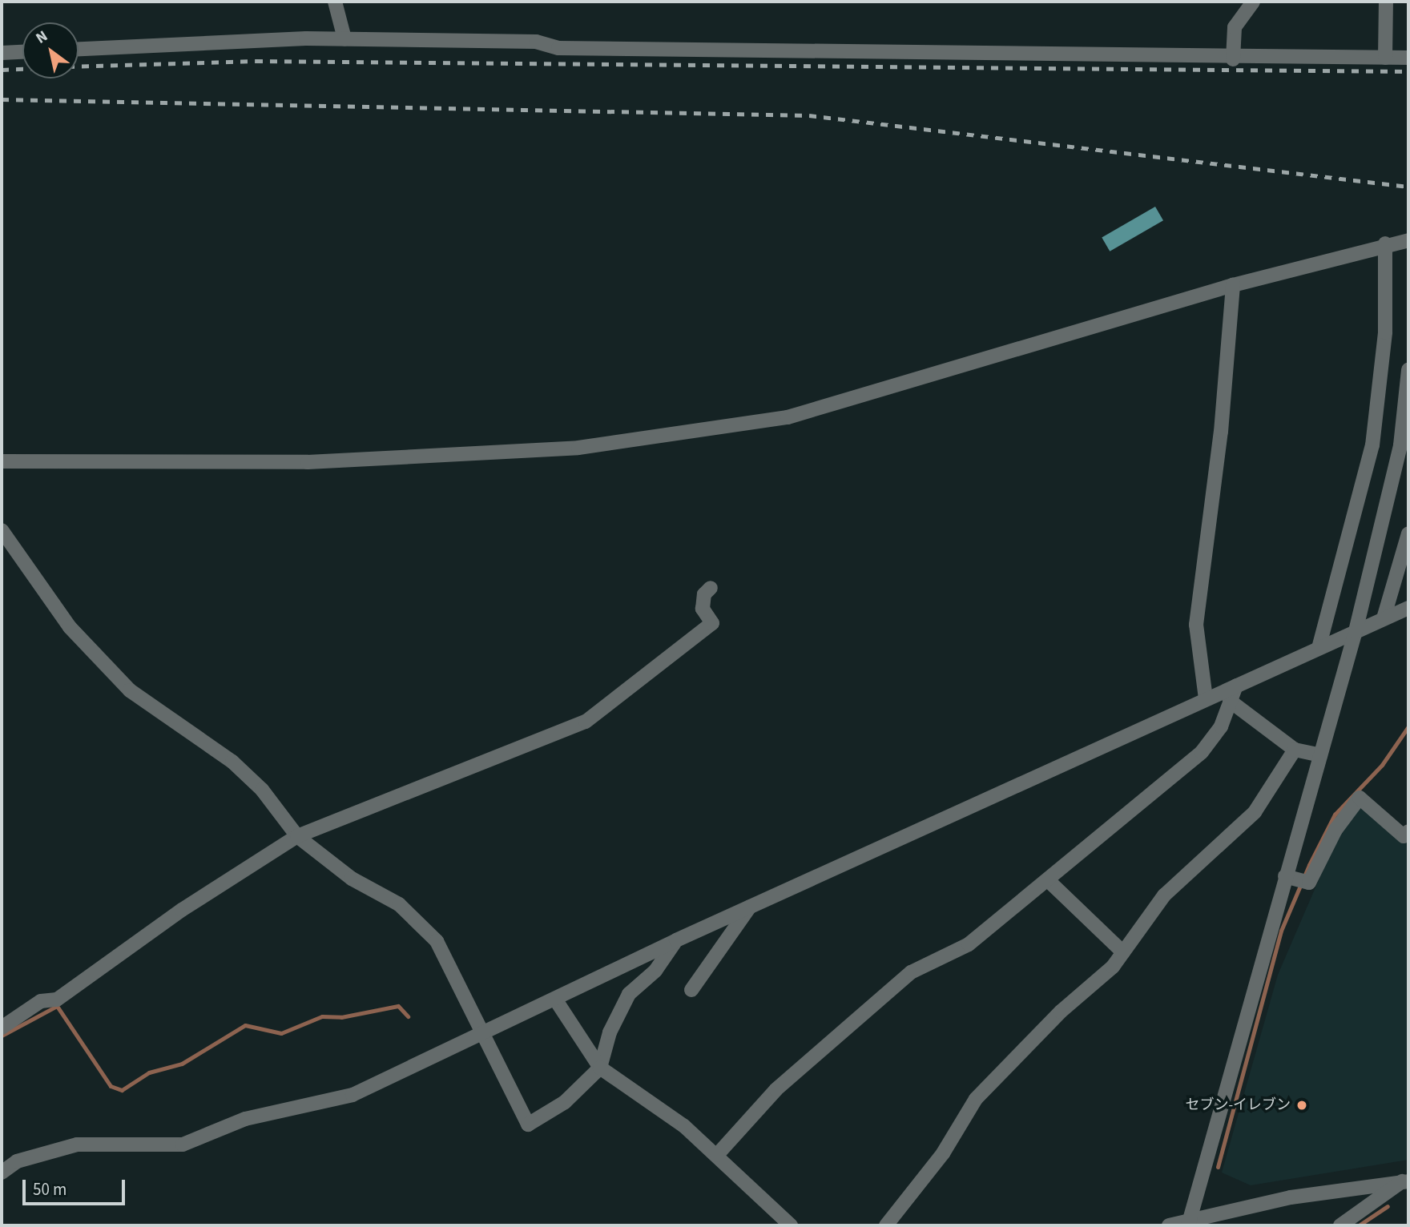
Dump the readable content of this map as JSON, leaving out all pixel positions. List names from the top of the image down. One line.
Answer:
{"places":["セブン-イレブン"],"scale_bar":"50 m","north":"top left"}
